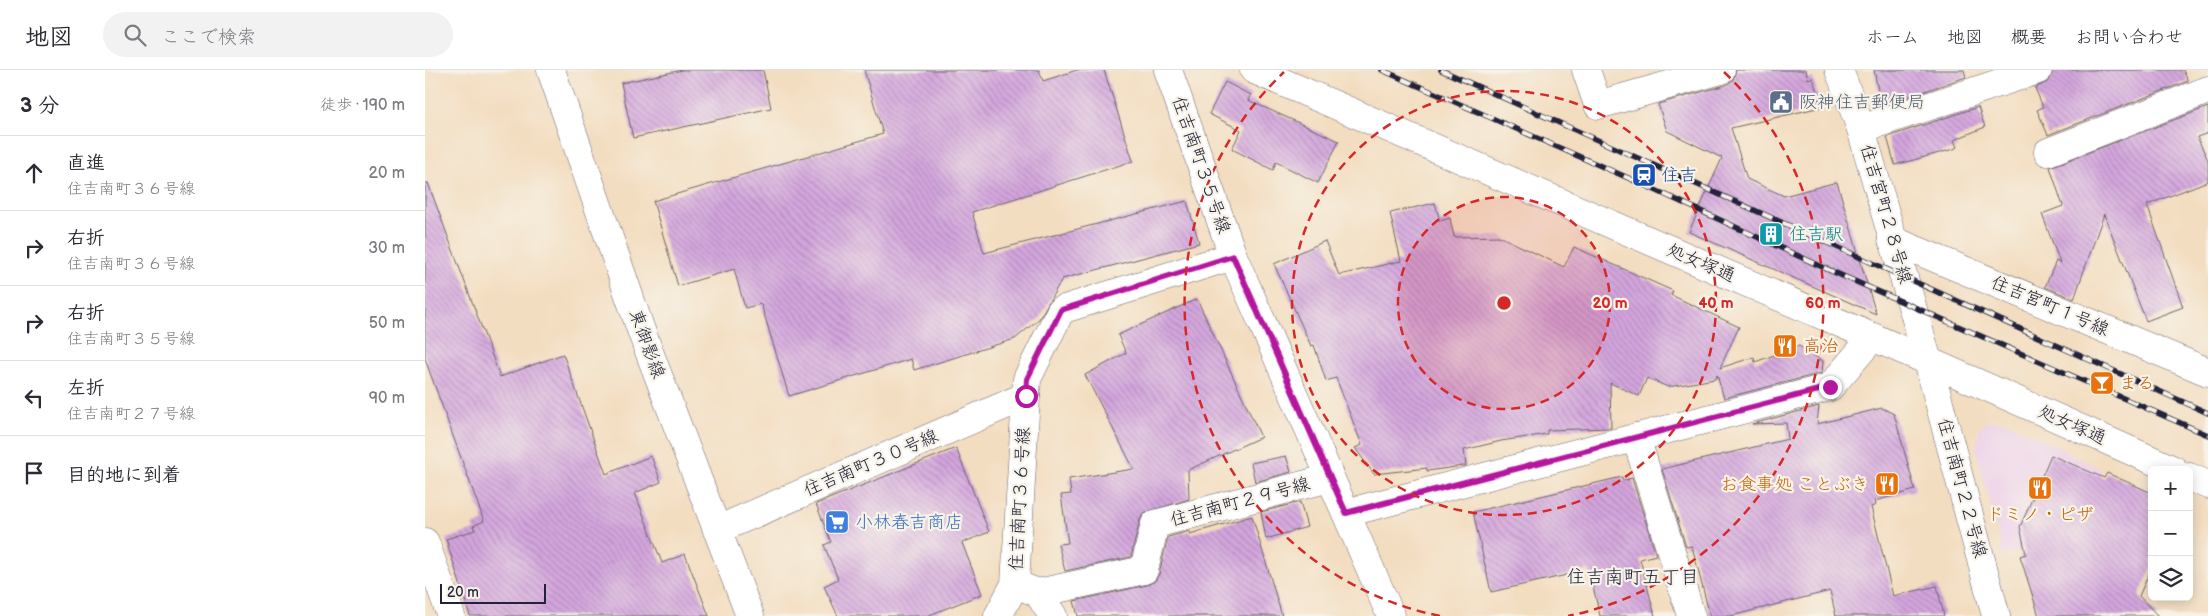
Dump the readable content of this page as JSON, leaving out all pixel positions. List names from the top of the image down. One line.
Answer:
{"streets":{"street":["住吉南町３５号線","住吉宮町２８号線","処女塚通","住吉宮町１号線","東御影線","住吉南町３０号線","住吉南町２２号線","住吉南町３６号線","住吉南町２９号線"]},"crossings":[["住吉南町３５号線","住吉南町３６号線"],["住吉南町３５号線","住吉南町２９号線"],["住吉宮町２８号線","処女塚通"],["住吉宮町２８号線","住吉宮町１号線"],["住吉宮町２８号線","住吉南町２２号線"],["処女塚通","住吉南町２２号線"],["東御影線","住吉南町３０号線"],["住吉南町３０号線","住吉南町３６号線"],["住吉南町３６号線","住吉南町２９号線"]],"districts":["住吉南町五丁目"],"places":{"public building":["阪神住吉郵便局"],"station":["住吉"],"building":["住吉駅"],"restaurant":["高治","お食事処 ことぶき","ドミノ・ピザ"],"bar":["まる"],"supermarket":["小林春吉商店"]},"scale_bar":"20 m","page":{"header":"地図","search":"ここで検索","nav":["ホーム","地図","概要","お問い合わせ"],"heading":["3 分","徒歩 · 190 m"],"list":[["直進","住吉南町３６号線","20 m"],["右折","住吉南町３６号線","30 m"],["右折","住吉南町３５号線","50 m"],["左折","住吉南町２７号線","90 m"],"目的地に到着"],"map_buttons":["+","−"],"scale":"20 m"},"rings":["20 m","40 m","60 m"]}
